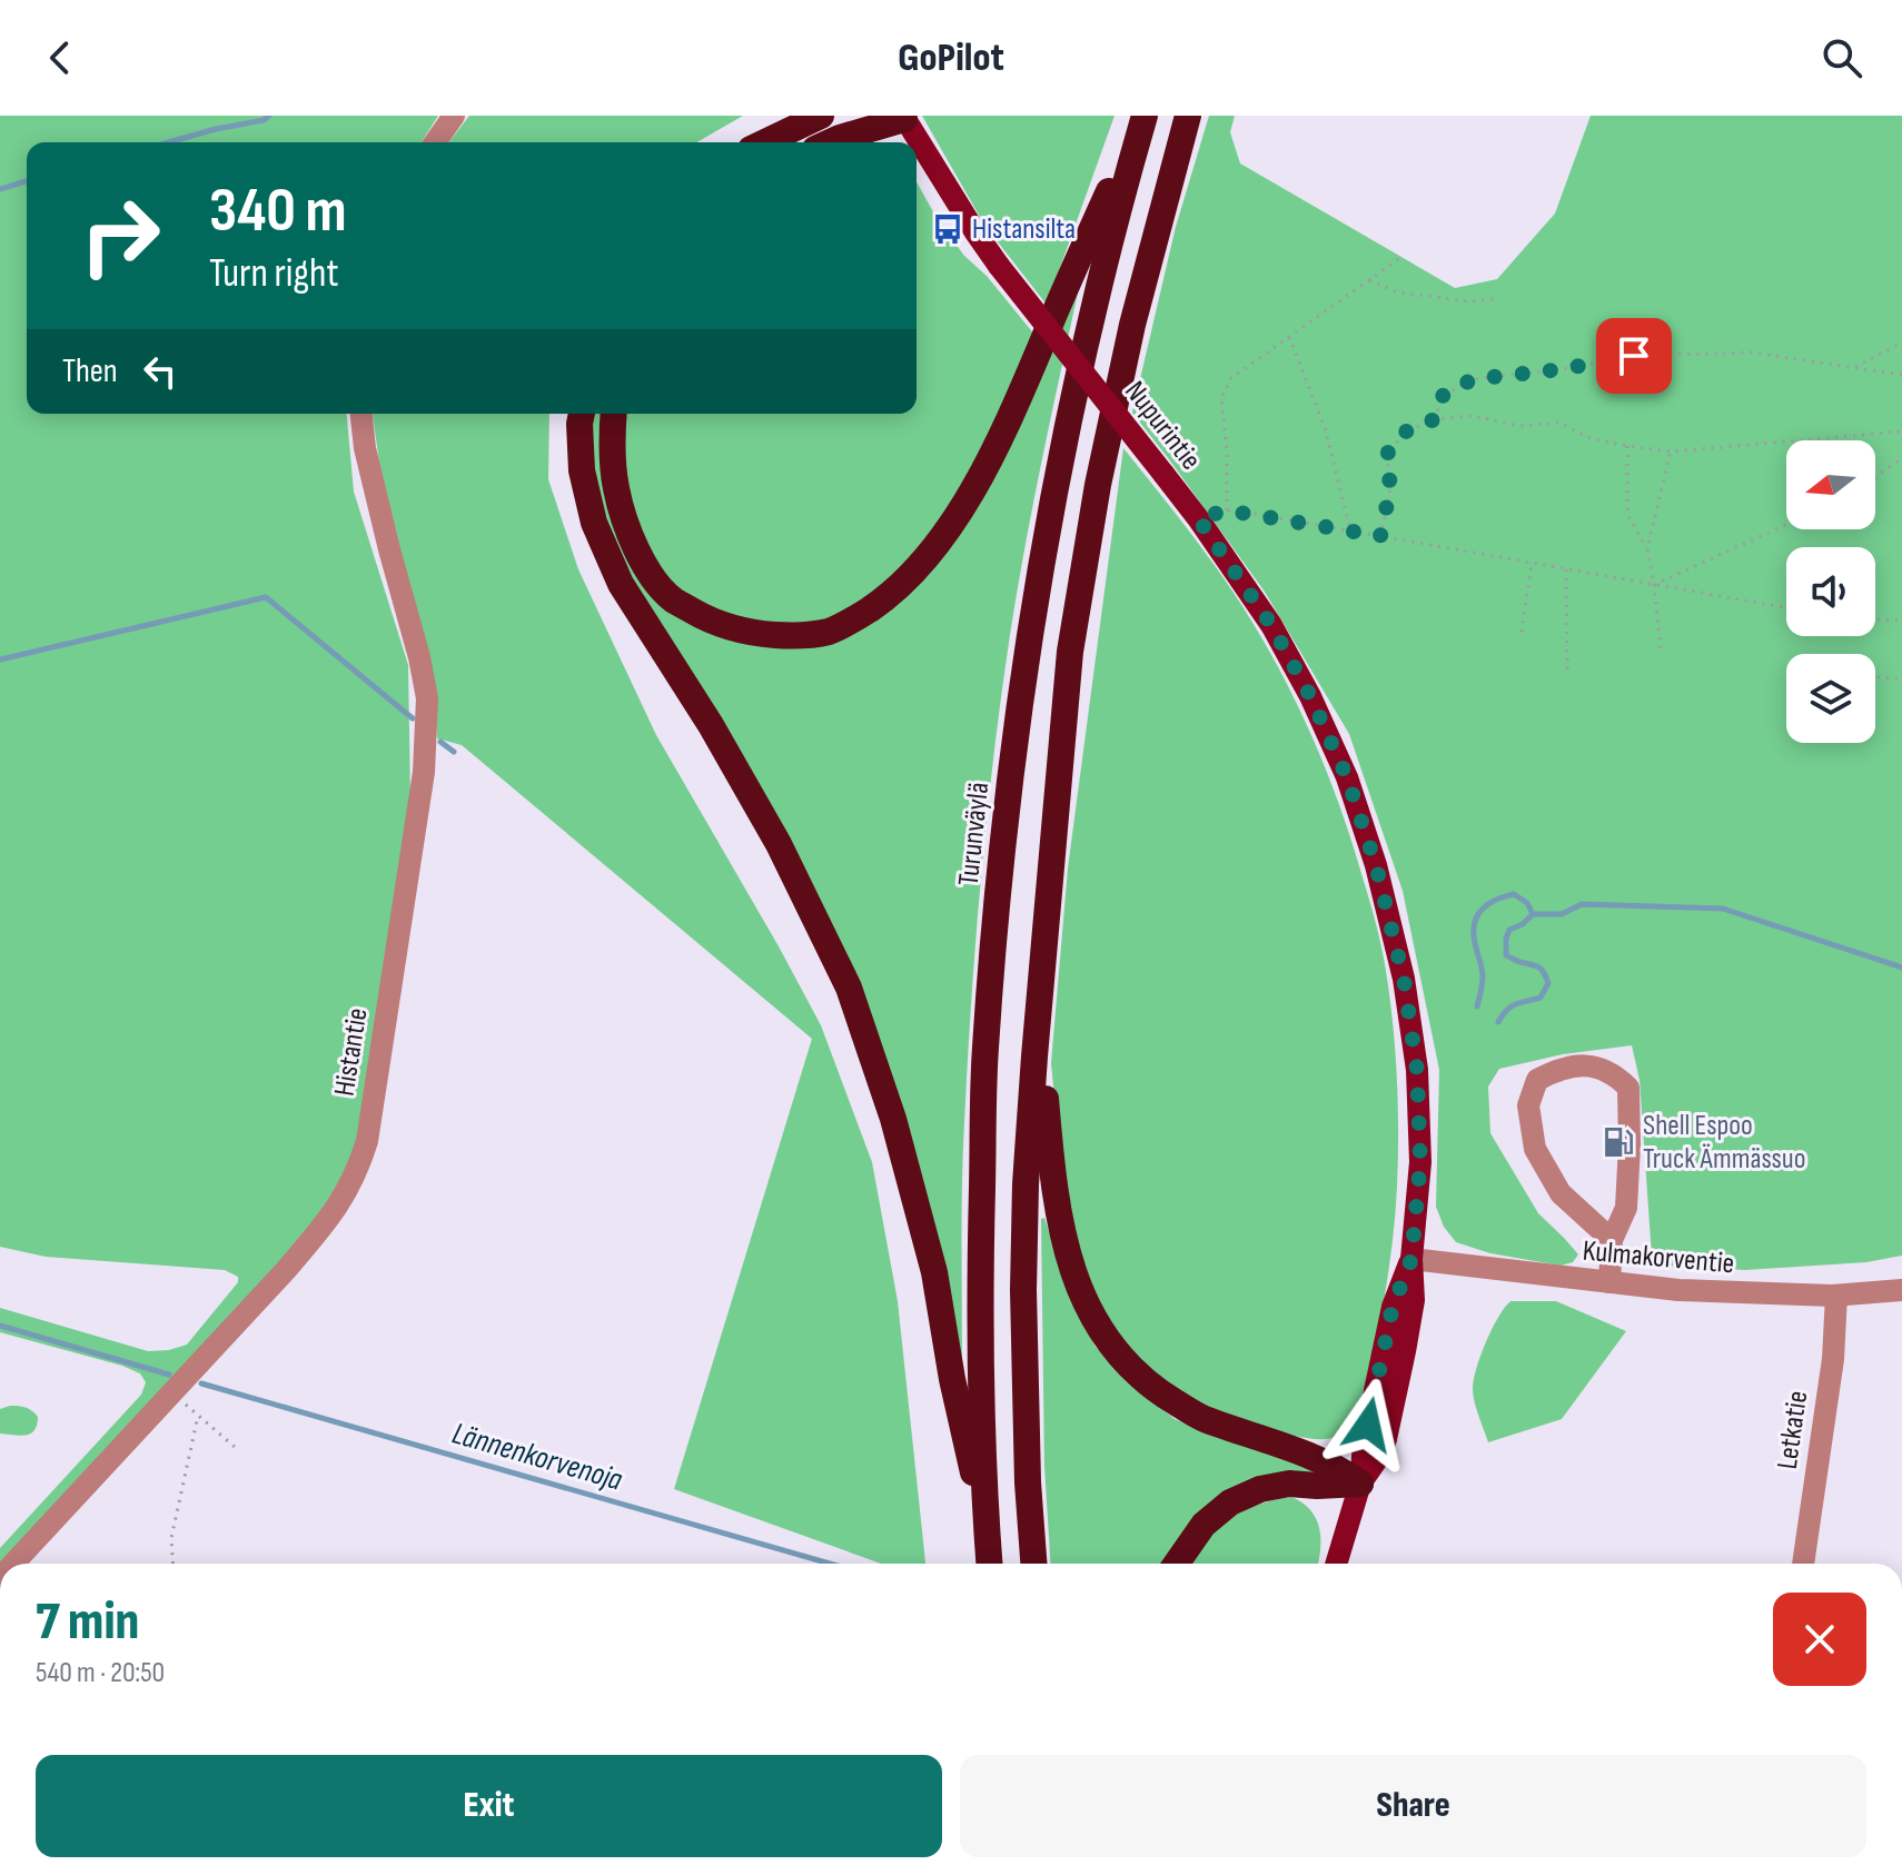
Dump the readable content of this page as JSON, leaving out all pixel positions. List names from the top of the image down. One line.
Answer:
{"streets":{"highway":["Turunväylä"],"main road":["Nupurintie"],"street":["Histantie","Kulmakorventie","Letkatie"]},"crossings":[["Nupurintie","Kulmakorventie"],["Kulmakorventie","Letkatie"]],"water":["Lännenkorvenoja"],"places":{"bus stop":["Histansilta"],"fuel station":["Shell Espoo Truck Ämmässuo"]},"north":"left","page":{"header":"GoPilot","turn":["340 m","Turn right"],"then":"Then","heading":["7 min","540 m · 20:50"],"buttons":["Exit","Share"]}}
